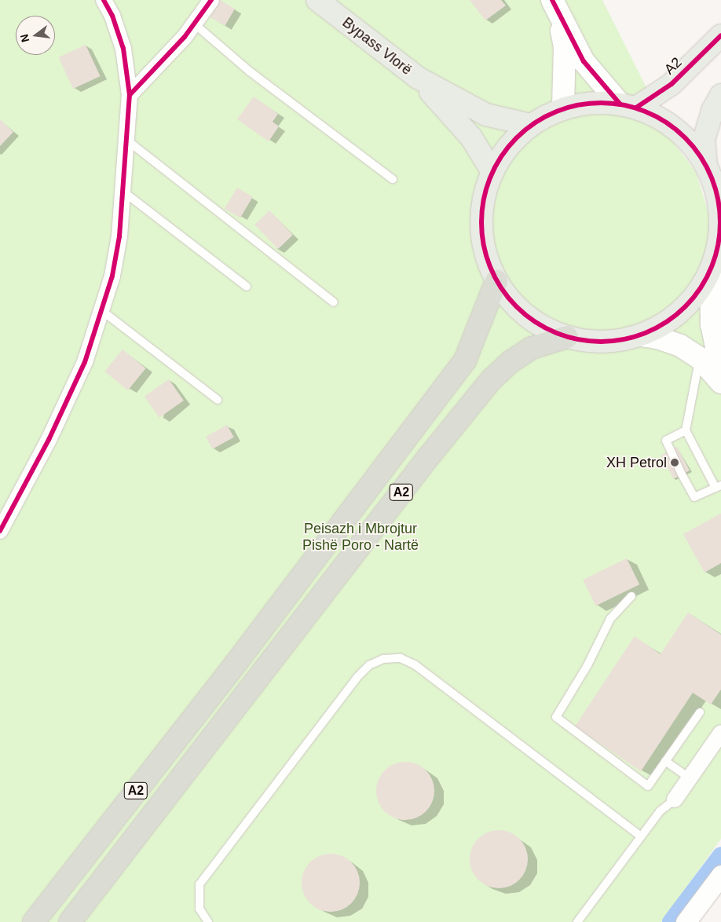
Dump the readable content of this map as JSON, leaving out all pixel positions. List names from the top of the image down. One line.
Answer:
{"streets":{"highway":["A2"],"main road":["Bypass Vlorë"]},"parks":["Peisazh i Mbrojtur Pishë Poro - Nartë"],"places":["XH Petrol"],"north":"left"}
